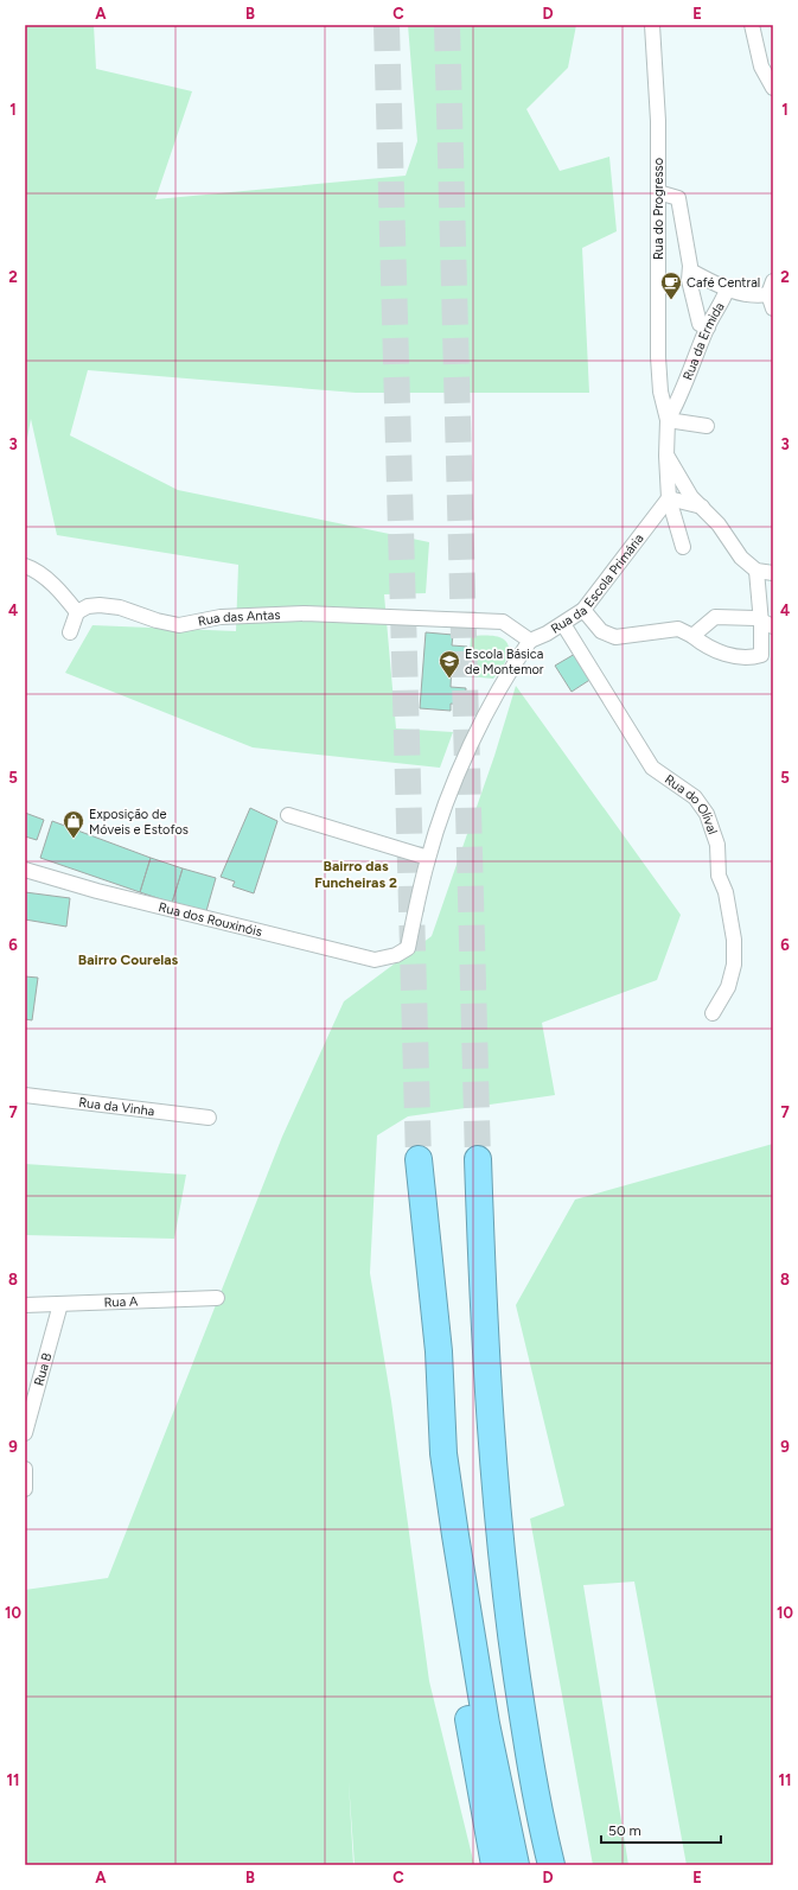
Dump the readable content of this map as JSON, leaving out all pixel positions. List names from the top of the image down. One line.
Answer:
{"streets":{"street":["Rua do Progresso","Rua da Ermida","Rua da Escola Primária","Rua das Antas","Rua do Olival","Rua dos Rouxinóis","Rua da Vinha","Rua A","Rua B"]},"crossings":[["Rua do Progresso","Rua da Ermida"],["Rua da Escola Primária","Rua das Antas"],["Rua da Escola Primária","Rua do Olival"],["Rua A","Rua B"]],"districts":["Bairro das Funcheiras 2","Bairro Courelas"],"places":{"cafe":["Café Central"],"school or university":["Escola Básica de Montemor"],"shop":["Exposição de Móveis e Estofos"]},"scale_bar":"50 m","grid":{"columns":["A","B","C","D","E"],"rows":["1","2","3","4","5","6","7","8","9","10","11"]}}
